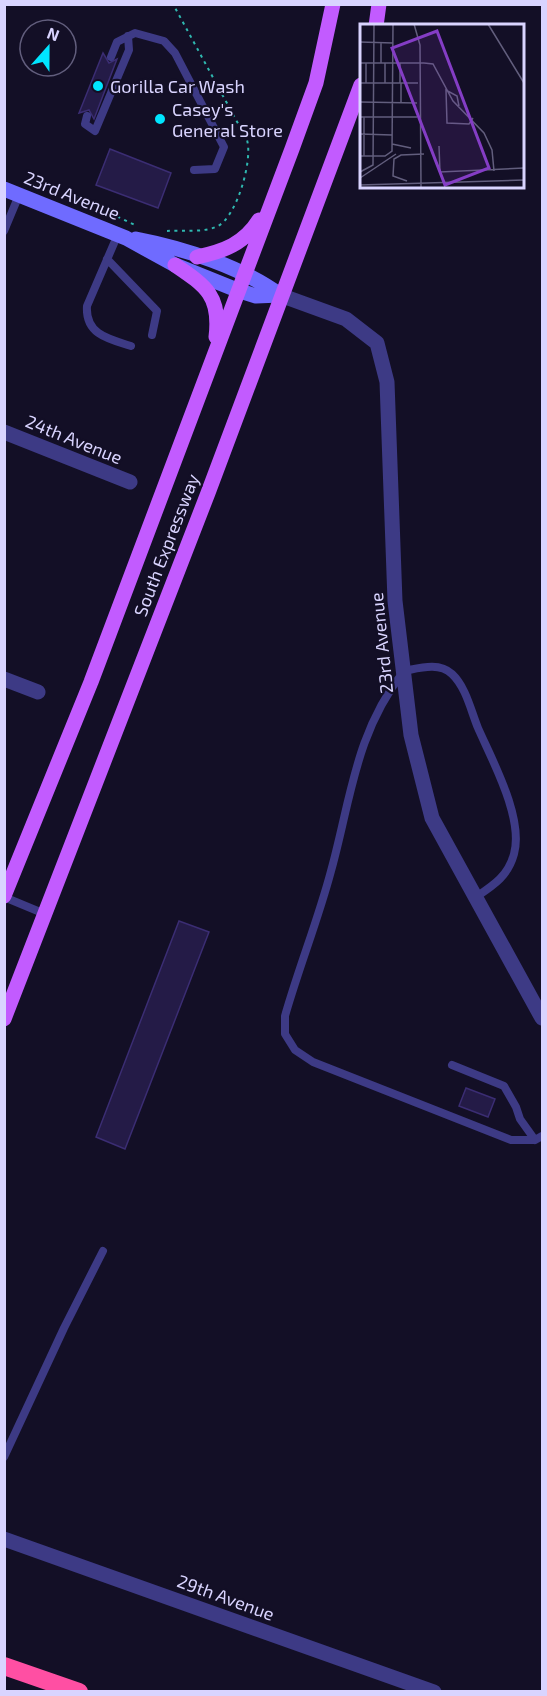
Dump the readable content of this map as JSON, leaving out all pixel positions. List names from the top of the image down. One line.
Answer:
{"streets":{"main road":["23rd Avenue","South Expressway"],"street":["24th Avenue","29th Avenue"]},"crossings":[["23rd Avenue","South Expressway"]],"places":["Gorilla Car Wash","Casey's General Store"],"north":"top"}
